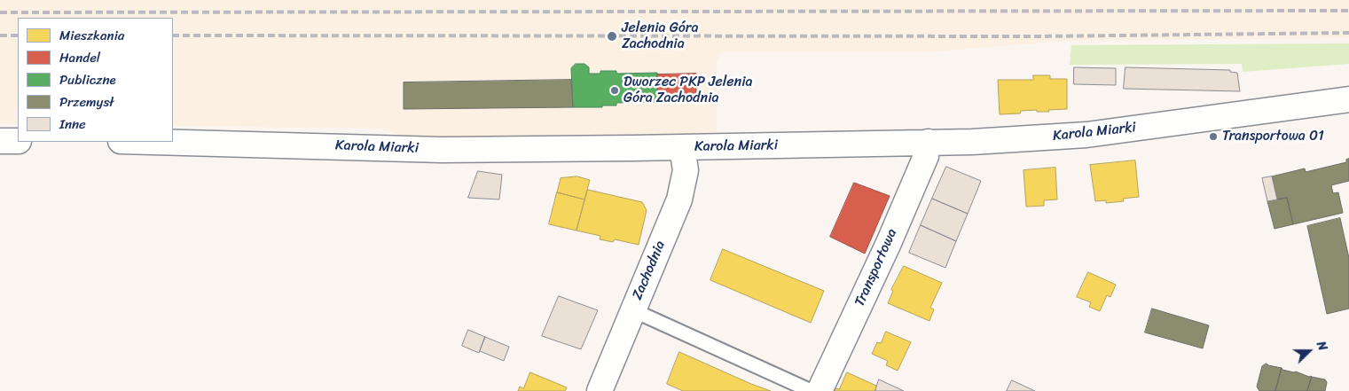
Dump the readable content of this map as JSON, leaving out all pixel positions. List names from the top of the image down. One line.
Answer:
{"streets":{"street":["Karola Miarki","Transportowa","Zachodnia"]},"crossings":[["Karola Miarki","Transportowa"],["Karola Miarki","Zachodnia"]],"places":["Jelenia Góra Zachodnia","Dworzec PKP Jelenia Góra Zachodnia","Transportowa 01"],"legend":["Mieszkania","Handel","Publiczne","Przemysł","Inne"],"north":"right"}
